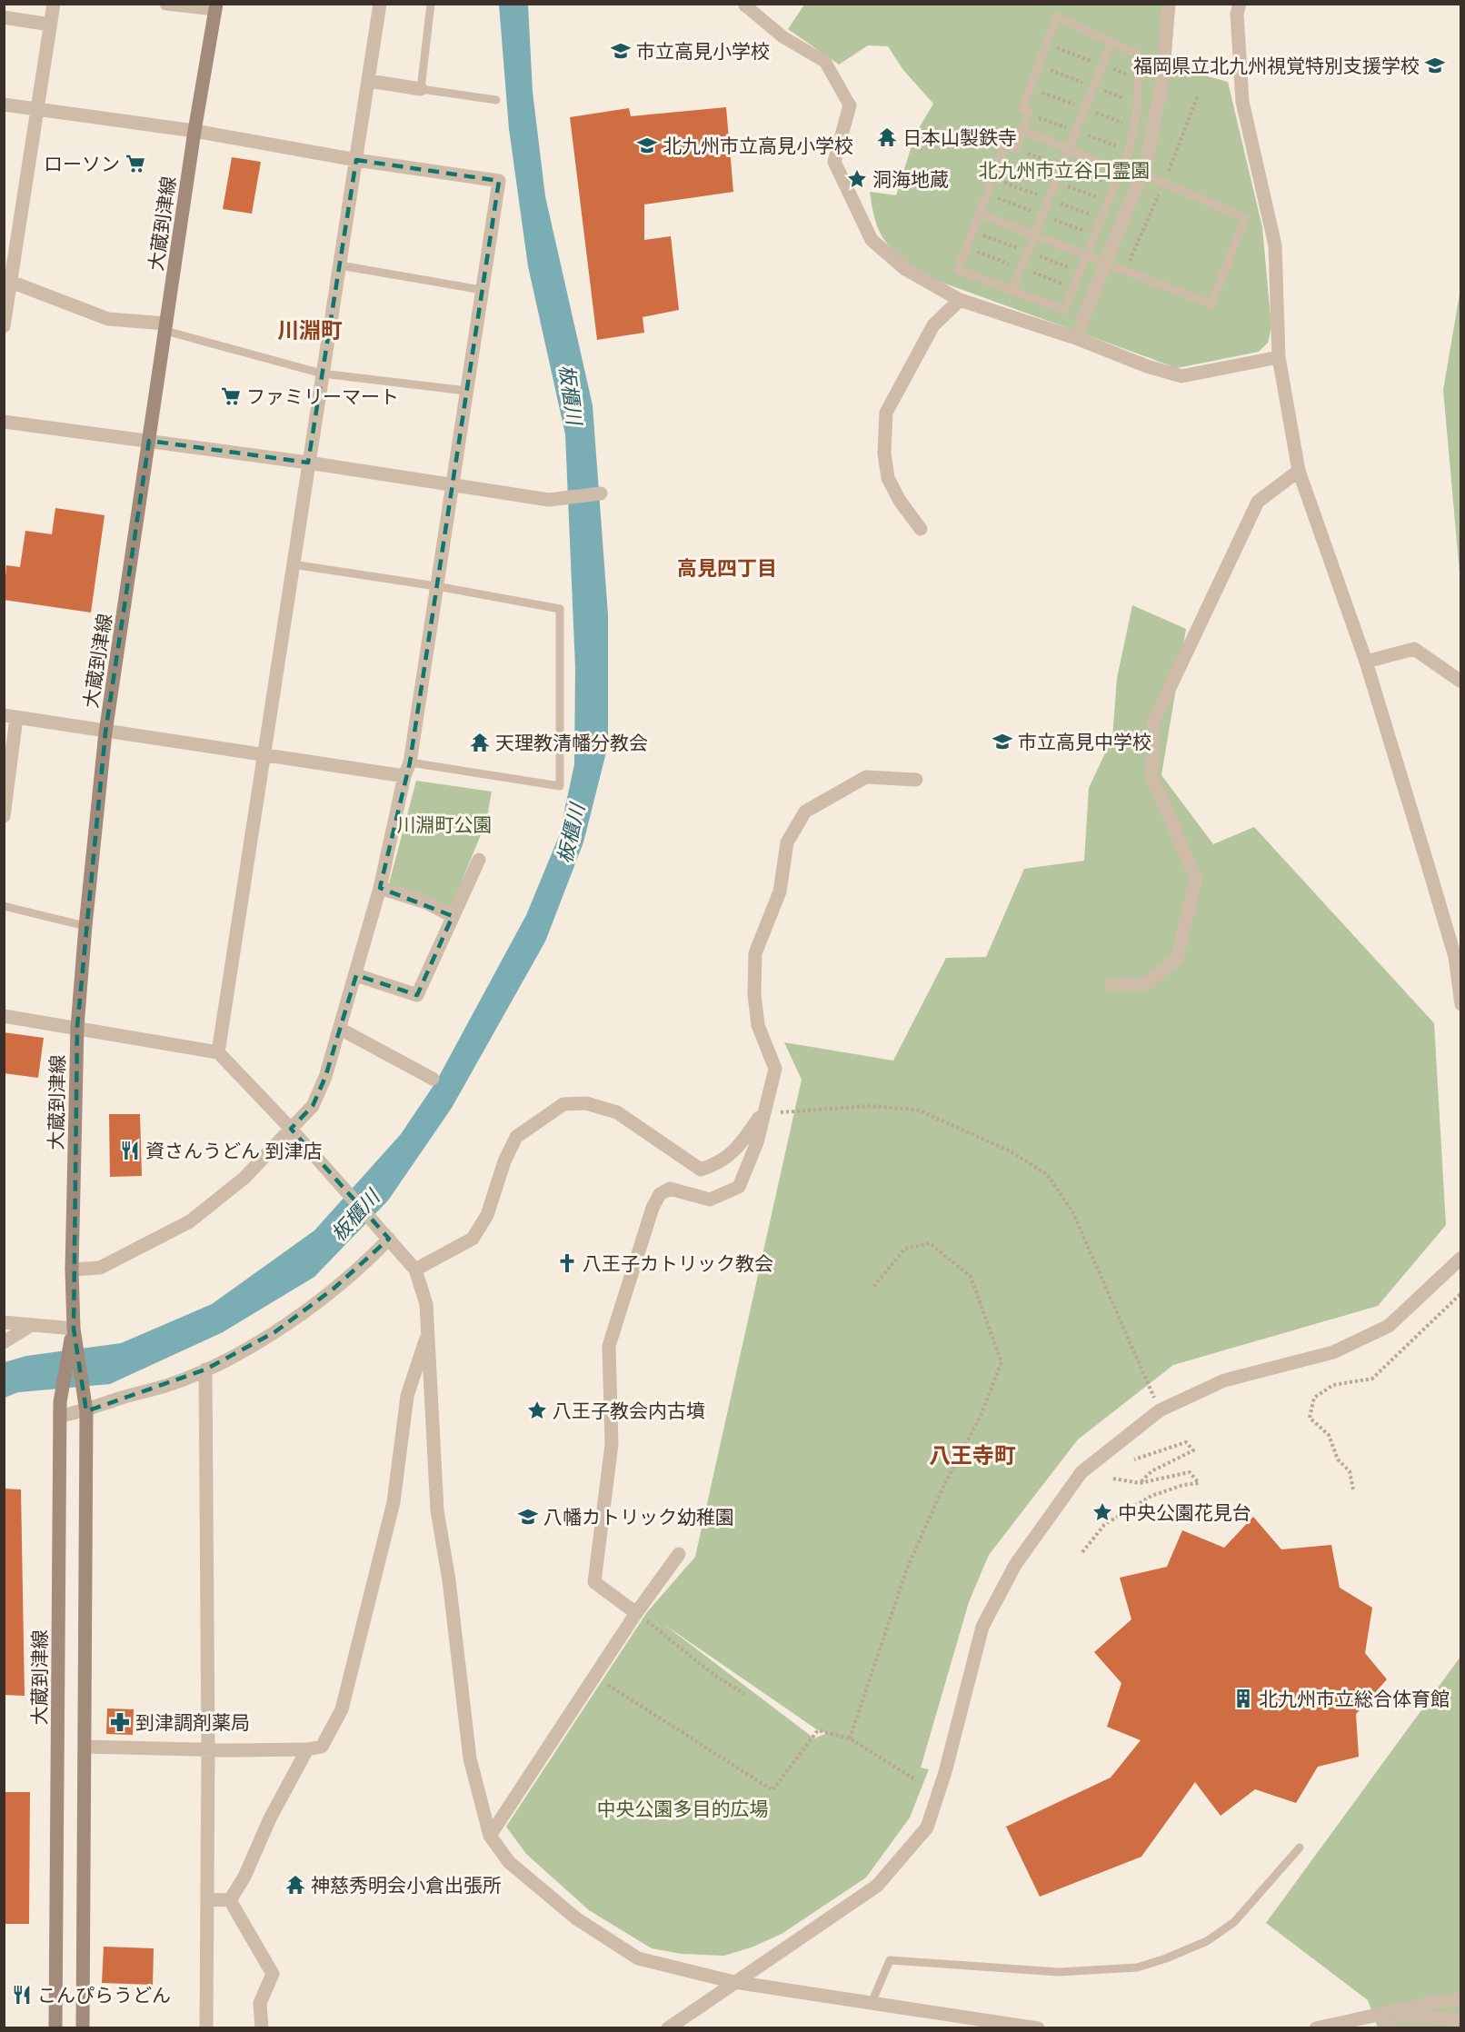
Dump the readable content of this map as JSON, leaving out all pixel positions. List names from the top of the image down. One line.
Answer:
{"streets":{"main road":["大蔵到津線"]},"districts":["川淵町","高見四丁目","八王寺町"],"water":["板櫃川"],"parks":["北九州市立谷口霊園","川淵町公園","中央公園多目的広場"],"places":{"school or university":["市立高見小学校","福岡県立北九州視覚特別支援学校","北九州市立高見小学校","市立高見中学校","八幡カトリック幼稚園"],"temple":["日本山製鉄寺","天理教清幡分教会","神慈秀明会小倉出張所"],"supermarket":["ローソン","ファミリーマート"],"place":["洞海地蔵","八王子教会内古墳","中央公園花見台"],"restaurant":["資さんうどん 到津店","こんぴらうどん"],"church":["八王子カトリック教会"],"building":["北九州市立総合体育館"],"pharmacy":["到津調剤薬局"]}}
